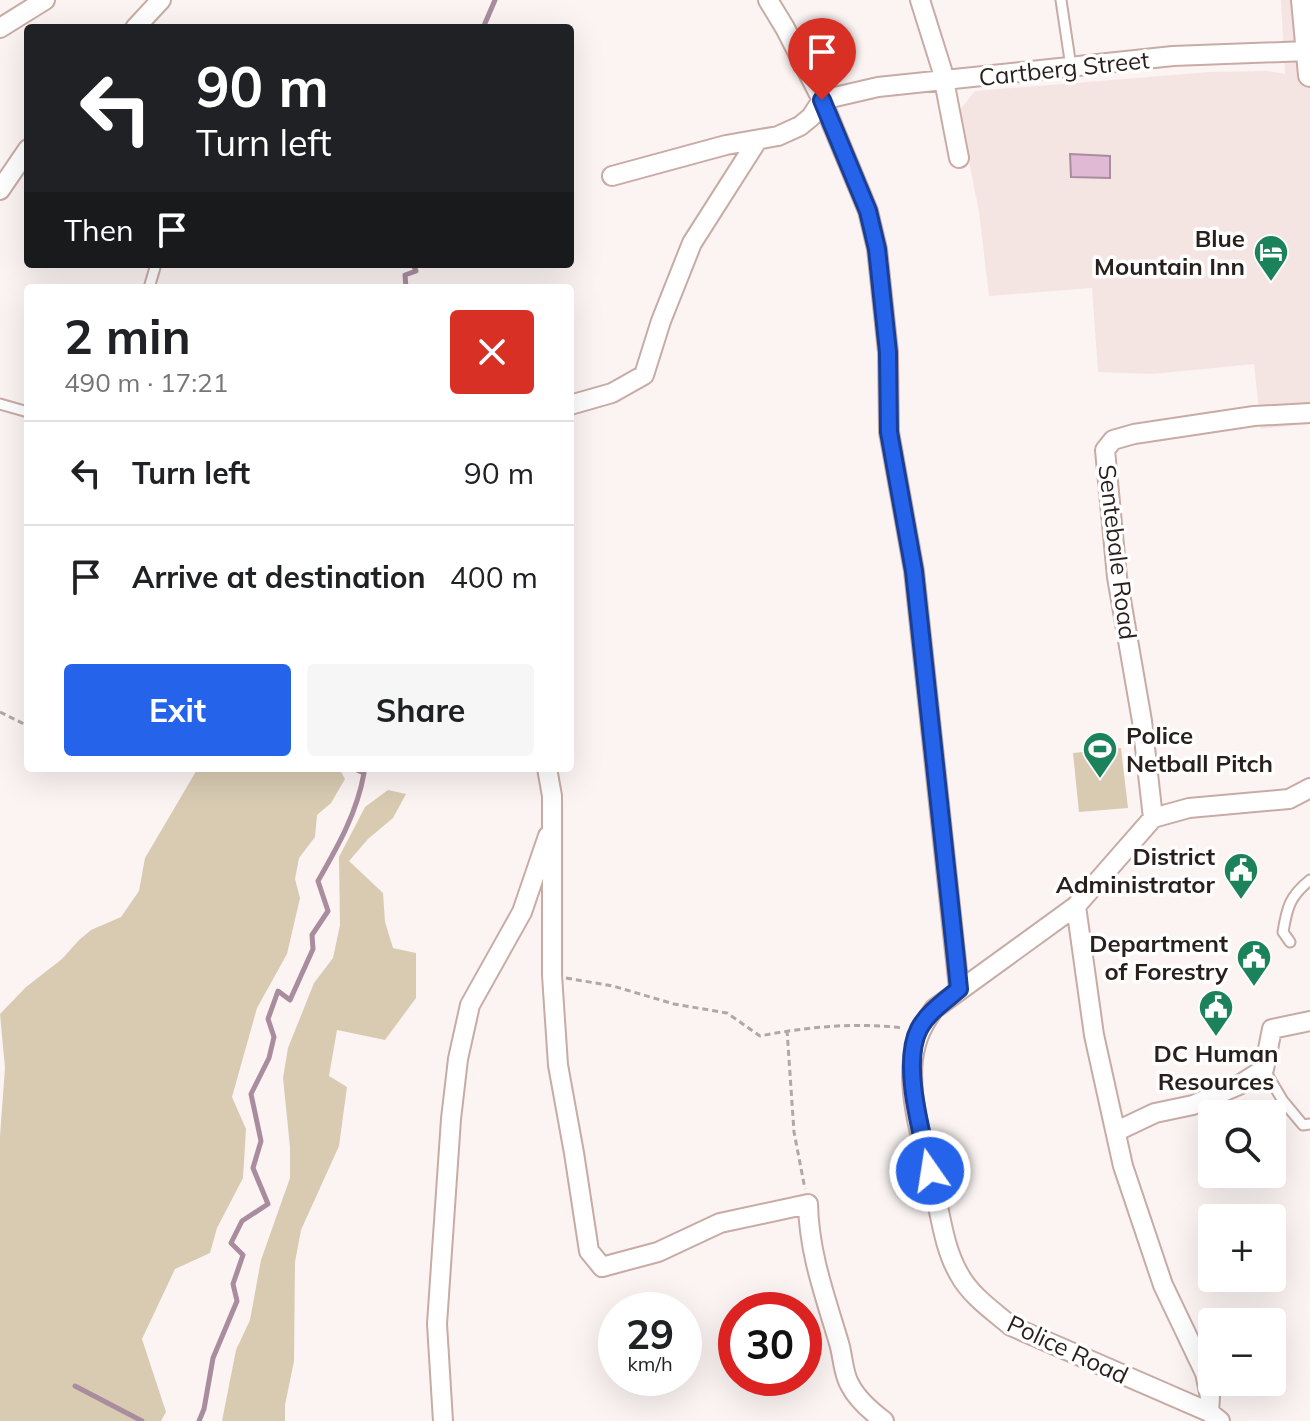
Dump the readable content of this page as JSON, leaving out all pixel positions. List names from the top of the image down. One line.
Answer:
{"streets":{"street":["Cartberg Street","Sentebale Road","Police Road"]},"places":{"hotel":["Blue Mountain Inn"],"sports":["Police Netball Pitch"],"public building":["District Administrator","Department of Forestry","DC Human Resources"]},"page":{"turn":["90 m","Turn left"],"then":"Then","heading":["2 min","490 m · 17:21"],"list":[{"name":"Turn left","value":"90 m"},{"name":"Arrive at destination","value":"400 m"}],"buttons":["Exit","Share"],"map_buttons":["+","−"],"speed":"29 km/h","limit":"30"}}
